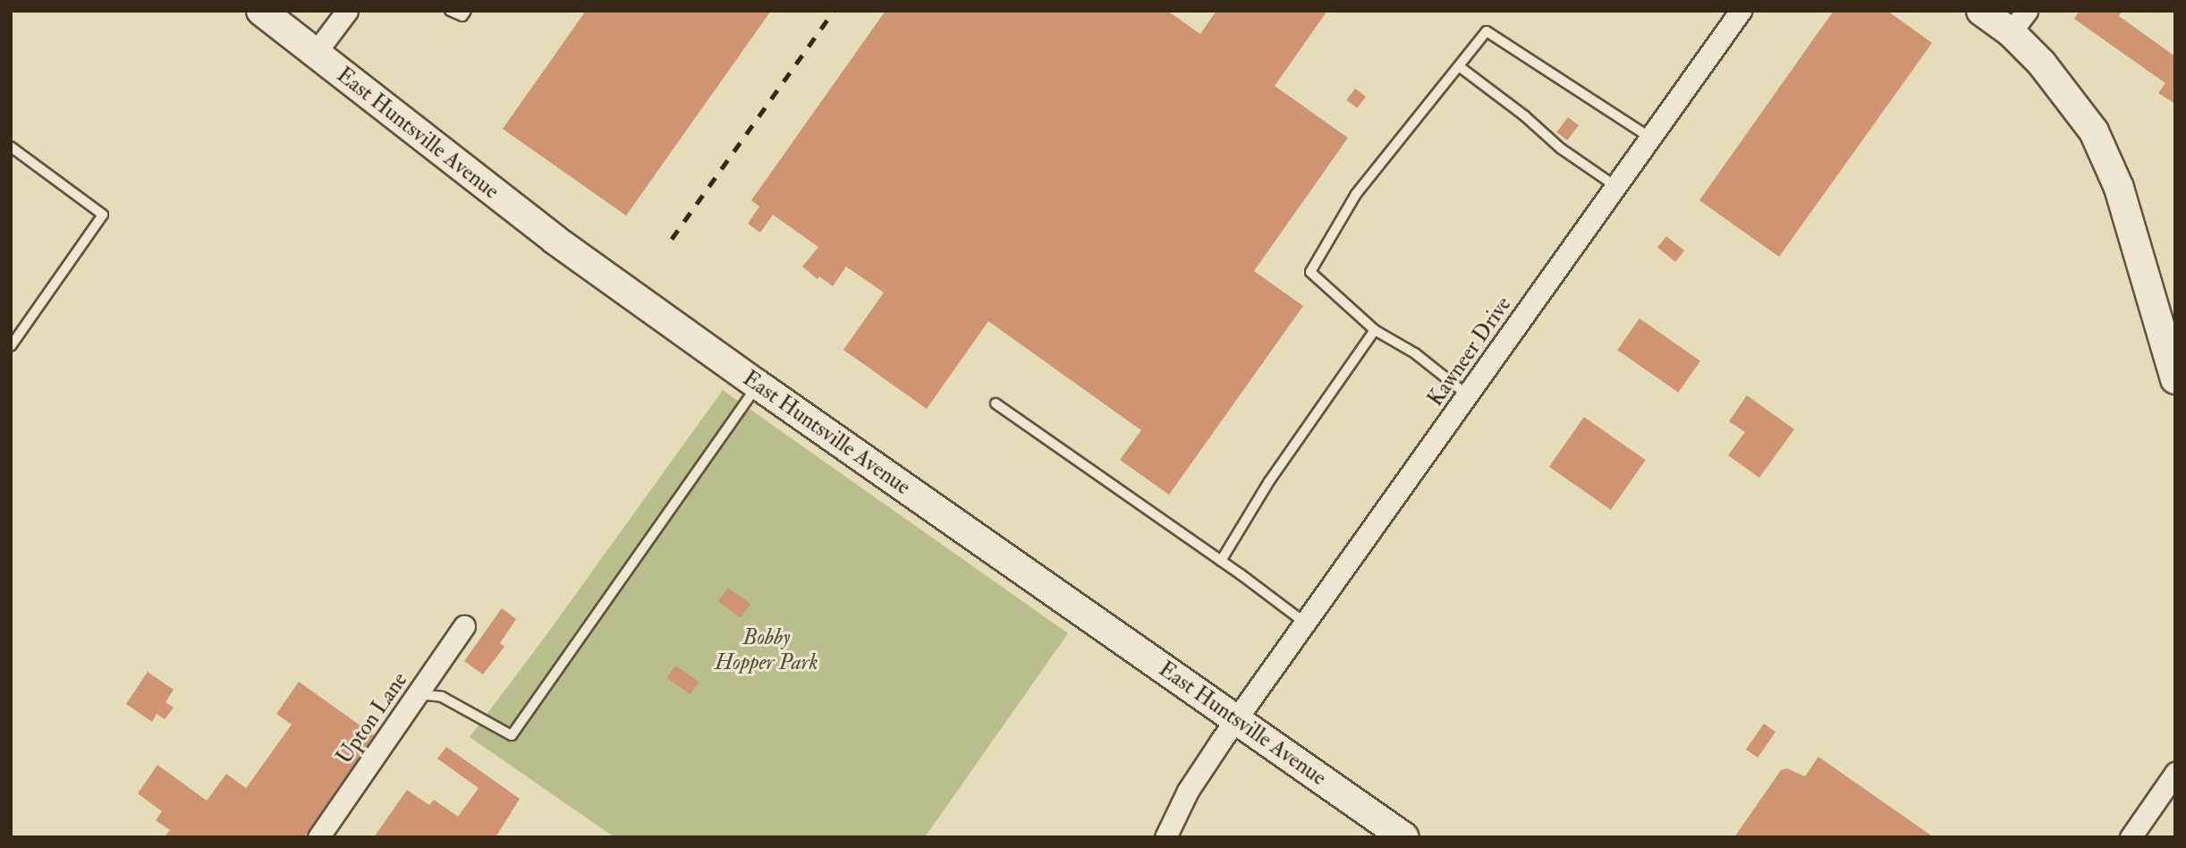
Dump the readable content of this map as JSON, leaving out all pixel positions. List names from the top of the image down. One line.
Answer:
{"streets":{"main road":["East Huntsville Avenue"],"street":["Kawneer Drive","Upton Lane"]},"crossings":[["East Huntsville Avenue","Kawneer Drive"]],"parks":["Bobby Hopper Park"]}
